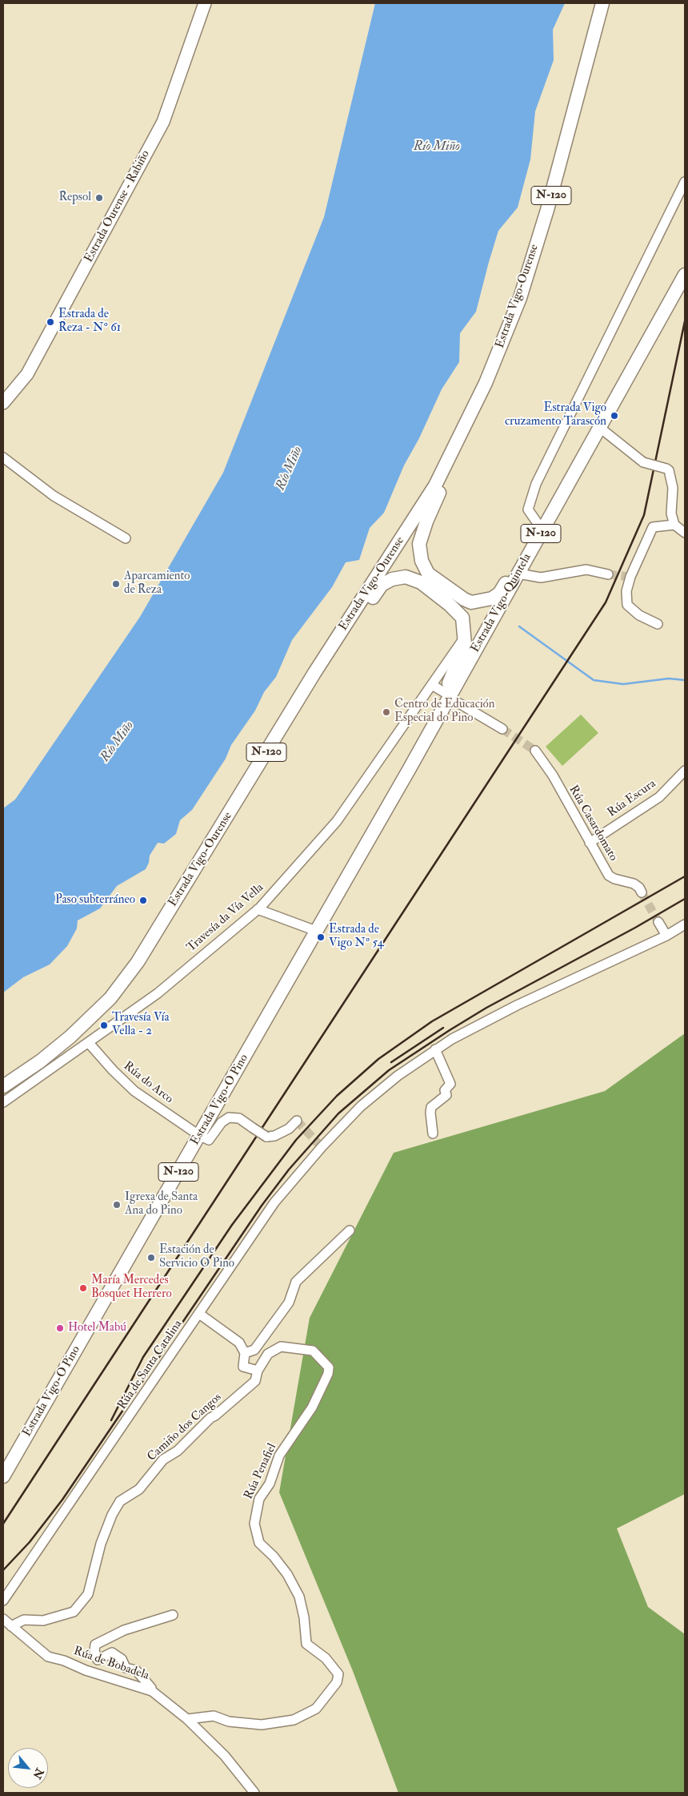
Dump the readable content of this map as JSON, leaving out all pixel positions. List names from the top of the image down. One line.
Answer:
{"streets":{"highway":["N-120","Estrada Vigo-Ourense","Estrada Vigo-Quintela","Estrada Vigo-O Pino"],"main road":["Estrada Ourense - Rabiño"],"street":["Rúa Escura","Rúa Casardomato","Travesía da Vía Vella","Rúa do Arco","Rúa de Santa Catalina","Camiño dos Cangos","Rúa Penafiel","Rúa de Bobadela"]},"crossings":[["Estrada Vigo-Quintela","Estrada Vigo-O Pino"],["Rúa Escura","Rúa Casardomato"],["Travesía da Vía Vella","Rúa do Arco"],["Rúa do Arco","Estrada Vigo-O Pino"],["Camiño dos Cangos","Rúa Penafiel"],["Camiño dos Cangos","Rúa de Bobadela"],["Rúa Penafiel","Rúa de Bobadela"]],"water":["Río Miño"],"places":["Repsol","Estrada de Reza - Nº 61","Estrada Vigo cruzamento Tarascón","Aparcamiento de Reza","Centro de Educación Especial do Pino","Paso subterráneo","Estrada de Vigo Nº 54","Travesía Vía Vella - 2","Igrexa de Santa Ana do Pino","Estación de Servicio O Pino","María Mercedes Bosquet Herrero","Hotel Mabú"],"north":"bottom right"}
